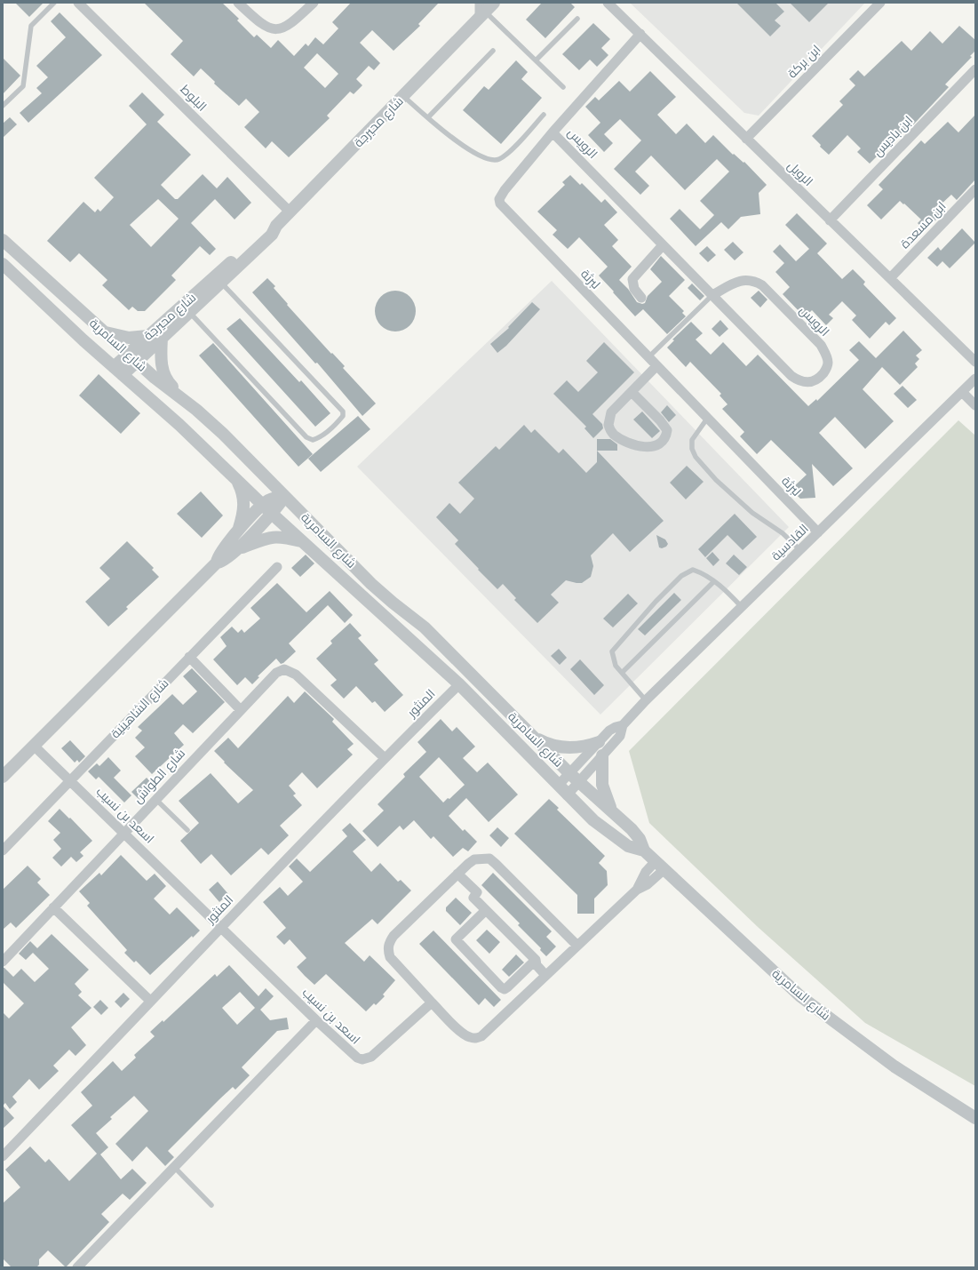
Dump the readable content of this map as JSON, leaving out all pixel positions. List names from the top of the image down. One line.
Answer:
{"streets":{"street":["ابن بركة","البلوط","شارع محيرجة","ابن باديس","الرويس","الرويل","ابن مسعدة","لبرثة","شارع السامرية","القادسية","المنثور","شارع الشاهينية","شارع الطواش","اسعد بن نسيب"]},"crossings":[["ابن بركة","الرويل"],["البلوط","شارع محيرجة"],["شارع محيرجة","شارع السامرية"],["ابن باديس","الرويل"],["الرويس","لبرثة"],["الرويل","ابن مسعدة"],["الرويل","لبرثة"],["لبرثة","القادسية"],["شارع السامرية","القادسية"],["شارع السامرية","المنثور"],["المنثور","شارع الطواش"],["المنثور","اسعد بن نسيب"],["شارع الشاهينية","اسعد بن نسيب"],["شارع الطواش","اسعد بن نسيب"]]}
